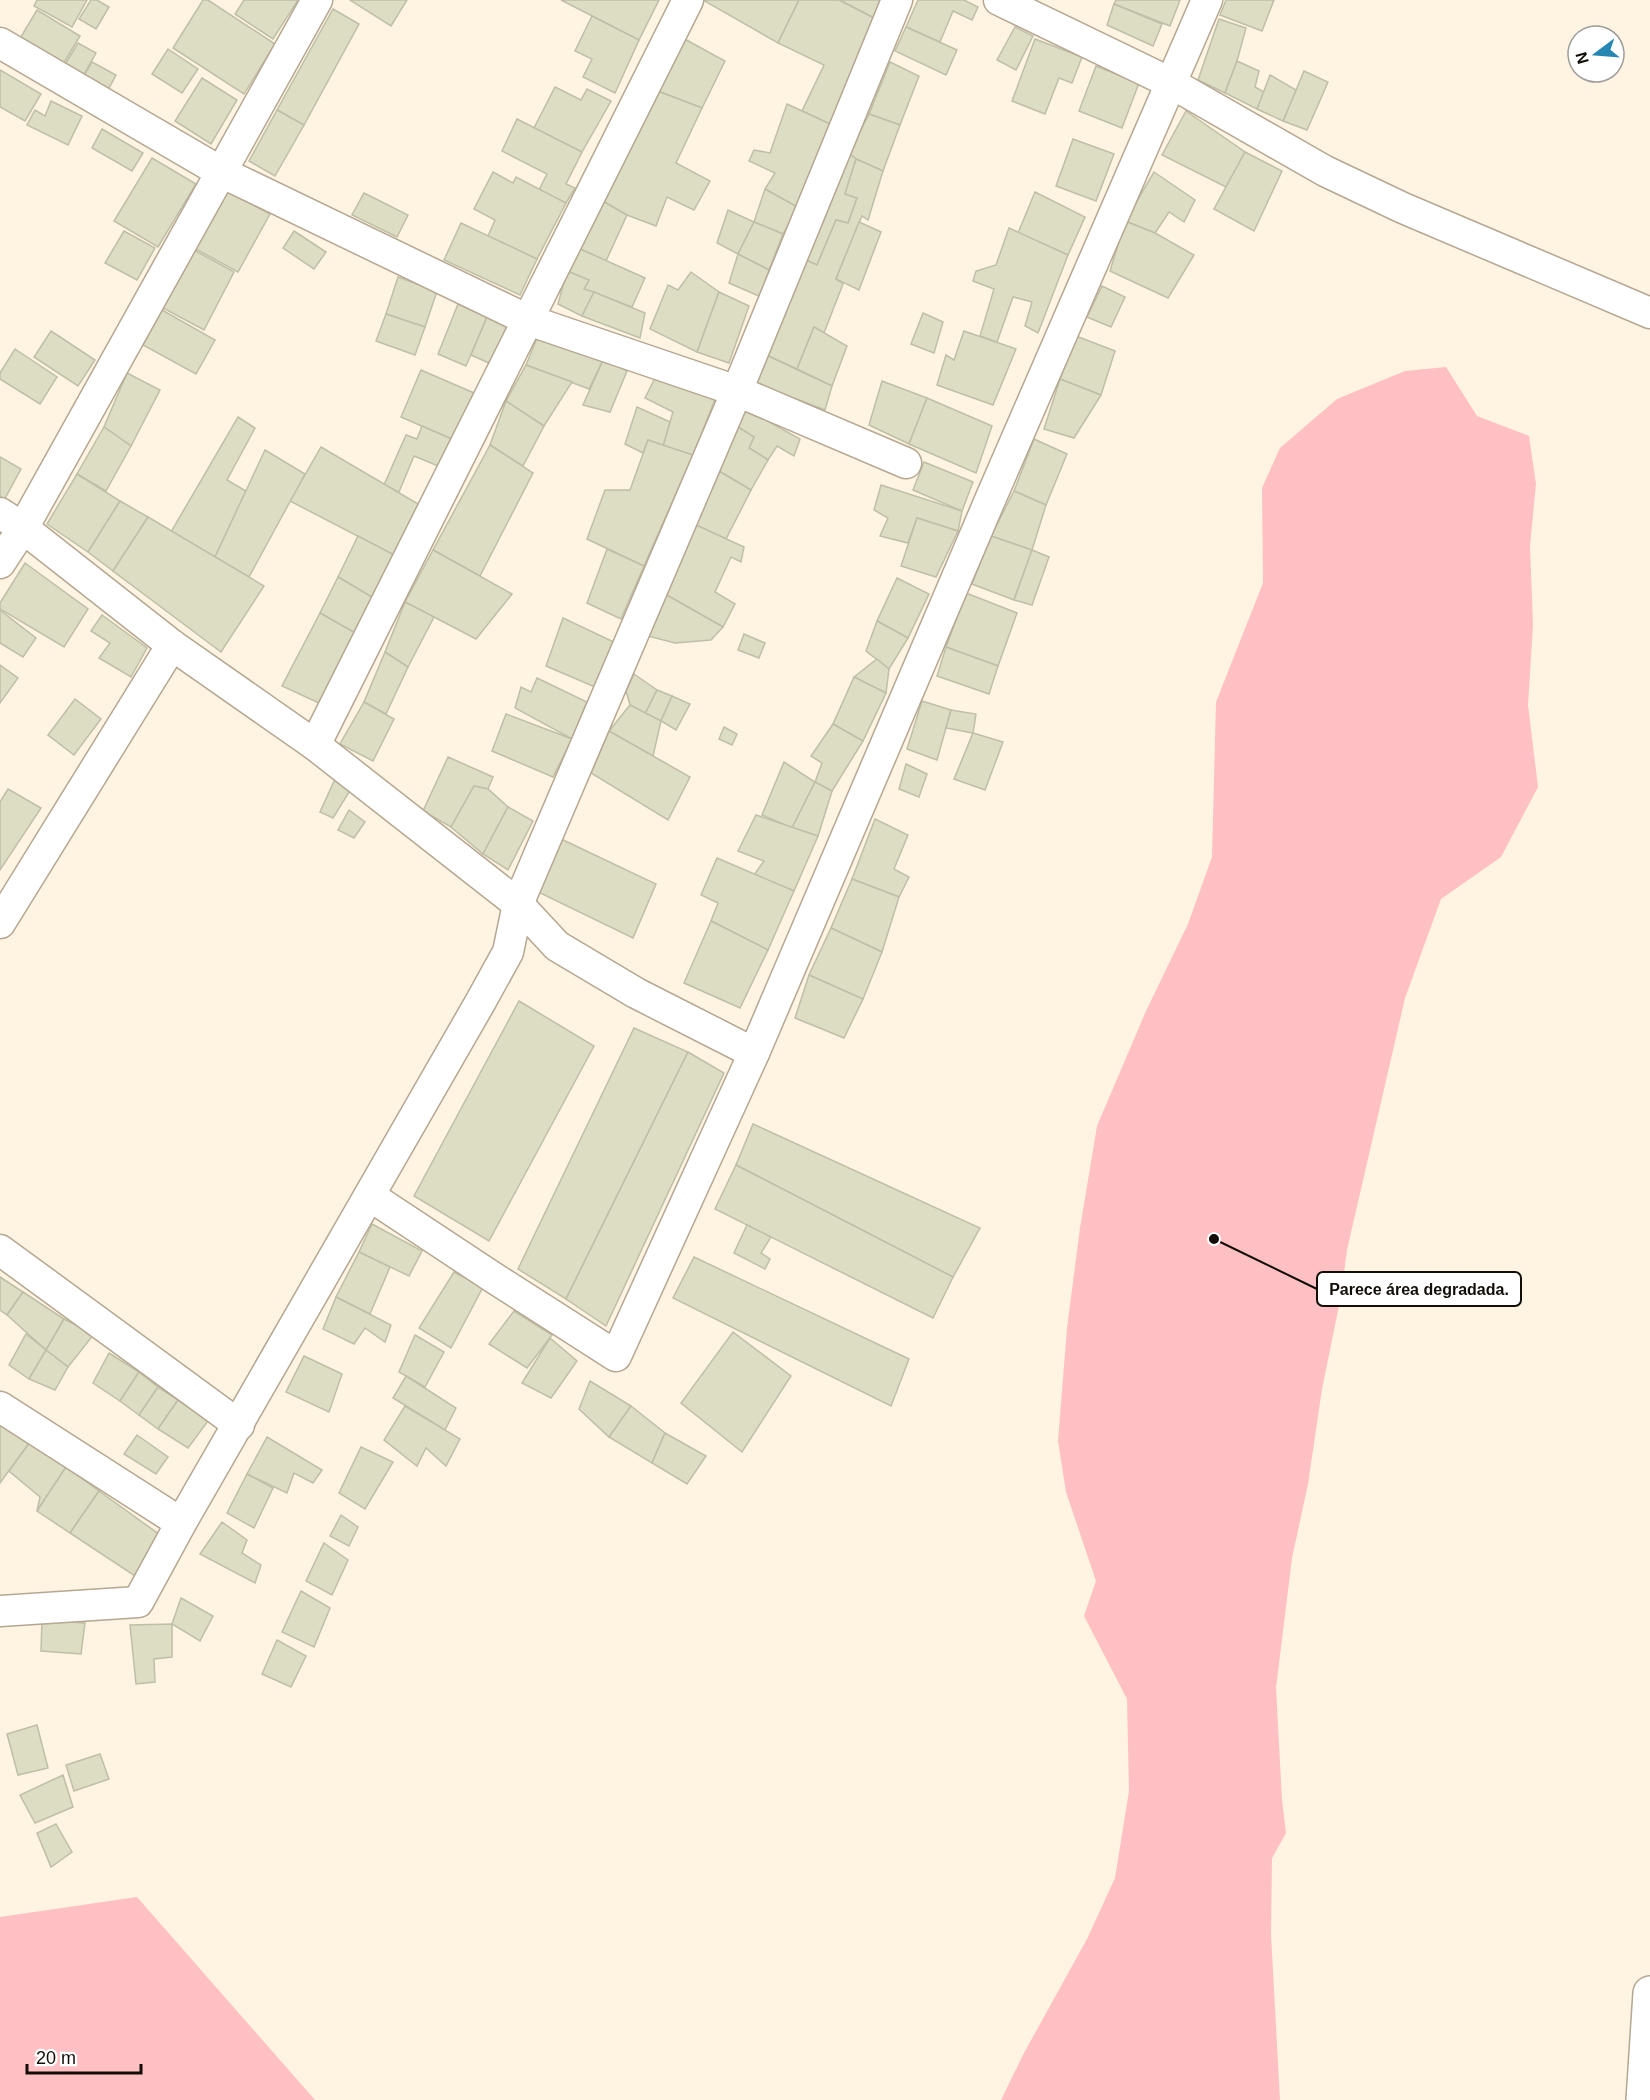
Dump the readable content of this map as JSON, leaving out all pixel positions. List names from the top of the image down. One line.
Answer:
{"places":["Parece área degradada."],"scale_bar":"20 m","north":"left"}
